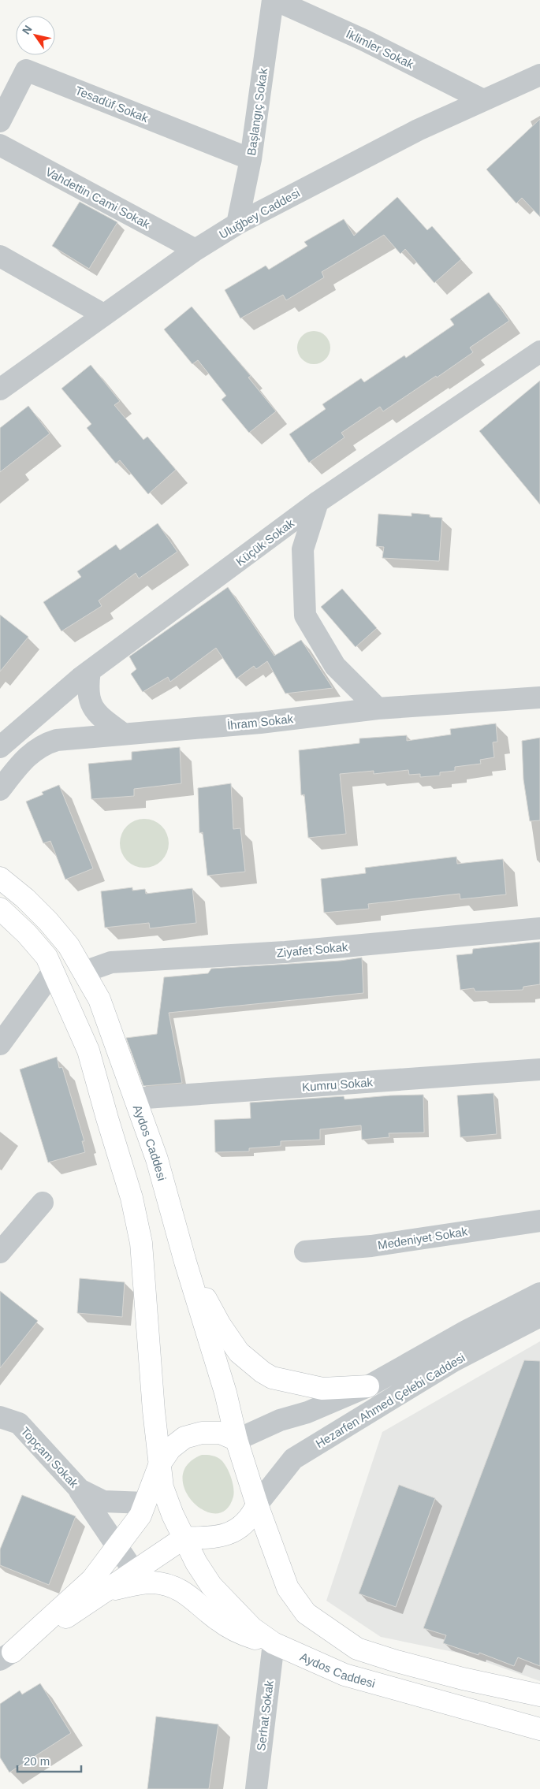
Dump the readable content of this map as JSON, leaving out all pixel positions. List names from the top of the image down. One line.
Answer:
{"streets":{"main road":["Aydos Caddesi"],"street":["İklimler Sokak","Tesadüf Sokak","Başlangıç Sokak","Vahdettin Cami Sokak","Uluğbey Caddesi","Küçük Sokak","İhram Sokak","Ziyafet Sokak","Kumru Sokak","Medeniyet Sokak","Hezarfen Ahmed Çelebi Caddesi","Topçam Sokak","Serhat Sokak"]},"crossings":[["İklimler Sokak","Başlangıç Sokak"],["İklimler Sokak","Uluğbey Caddesi"],["Tesadüf Sokak","Başlangıç Sokak"],["Başlangıç Sokak","Uluğbey Caddesi"],["Vahdettin Cami Sokak","Uluğbey Caddesi"],["Ziyafet Sokak","Aydos Caddesi"],["Kumru Sokak","Aydos Caddesi"],["Aydos Caddesi","Hezarfen Ahmed Çelebi Caddesi"],["Aydos Caddesi","Serhat Sokak"]],"scale_bar":"20 m","north":"top left"}
